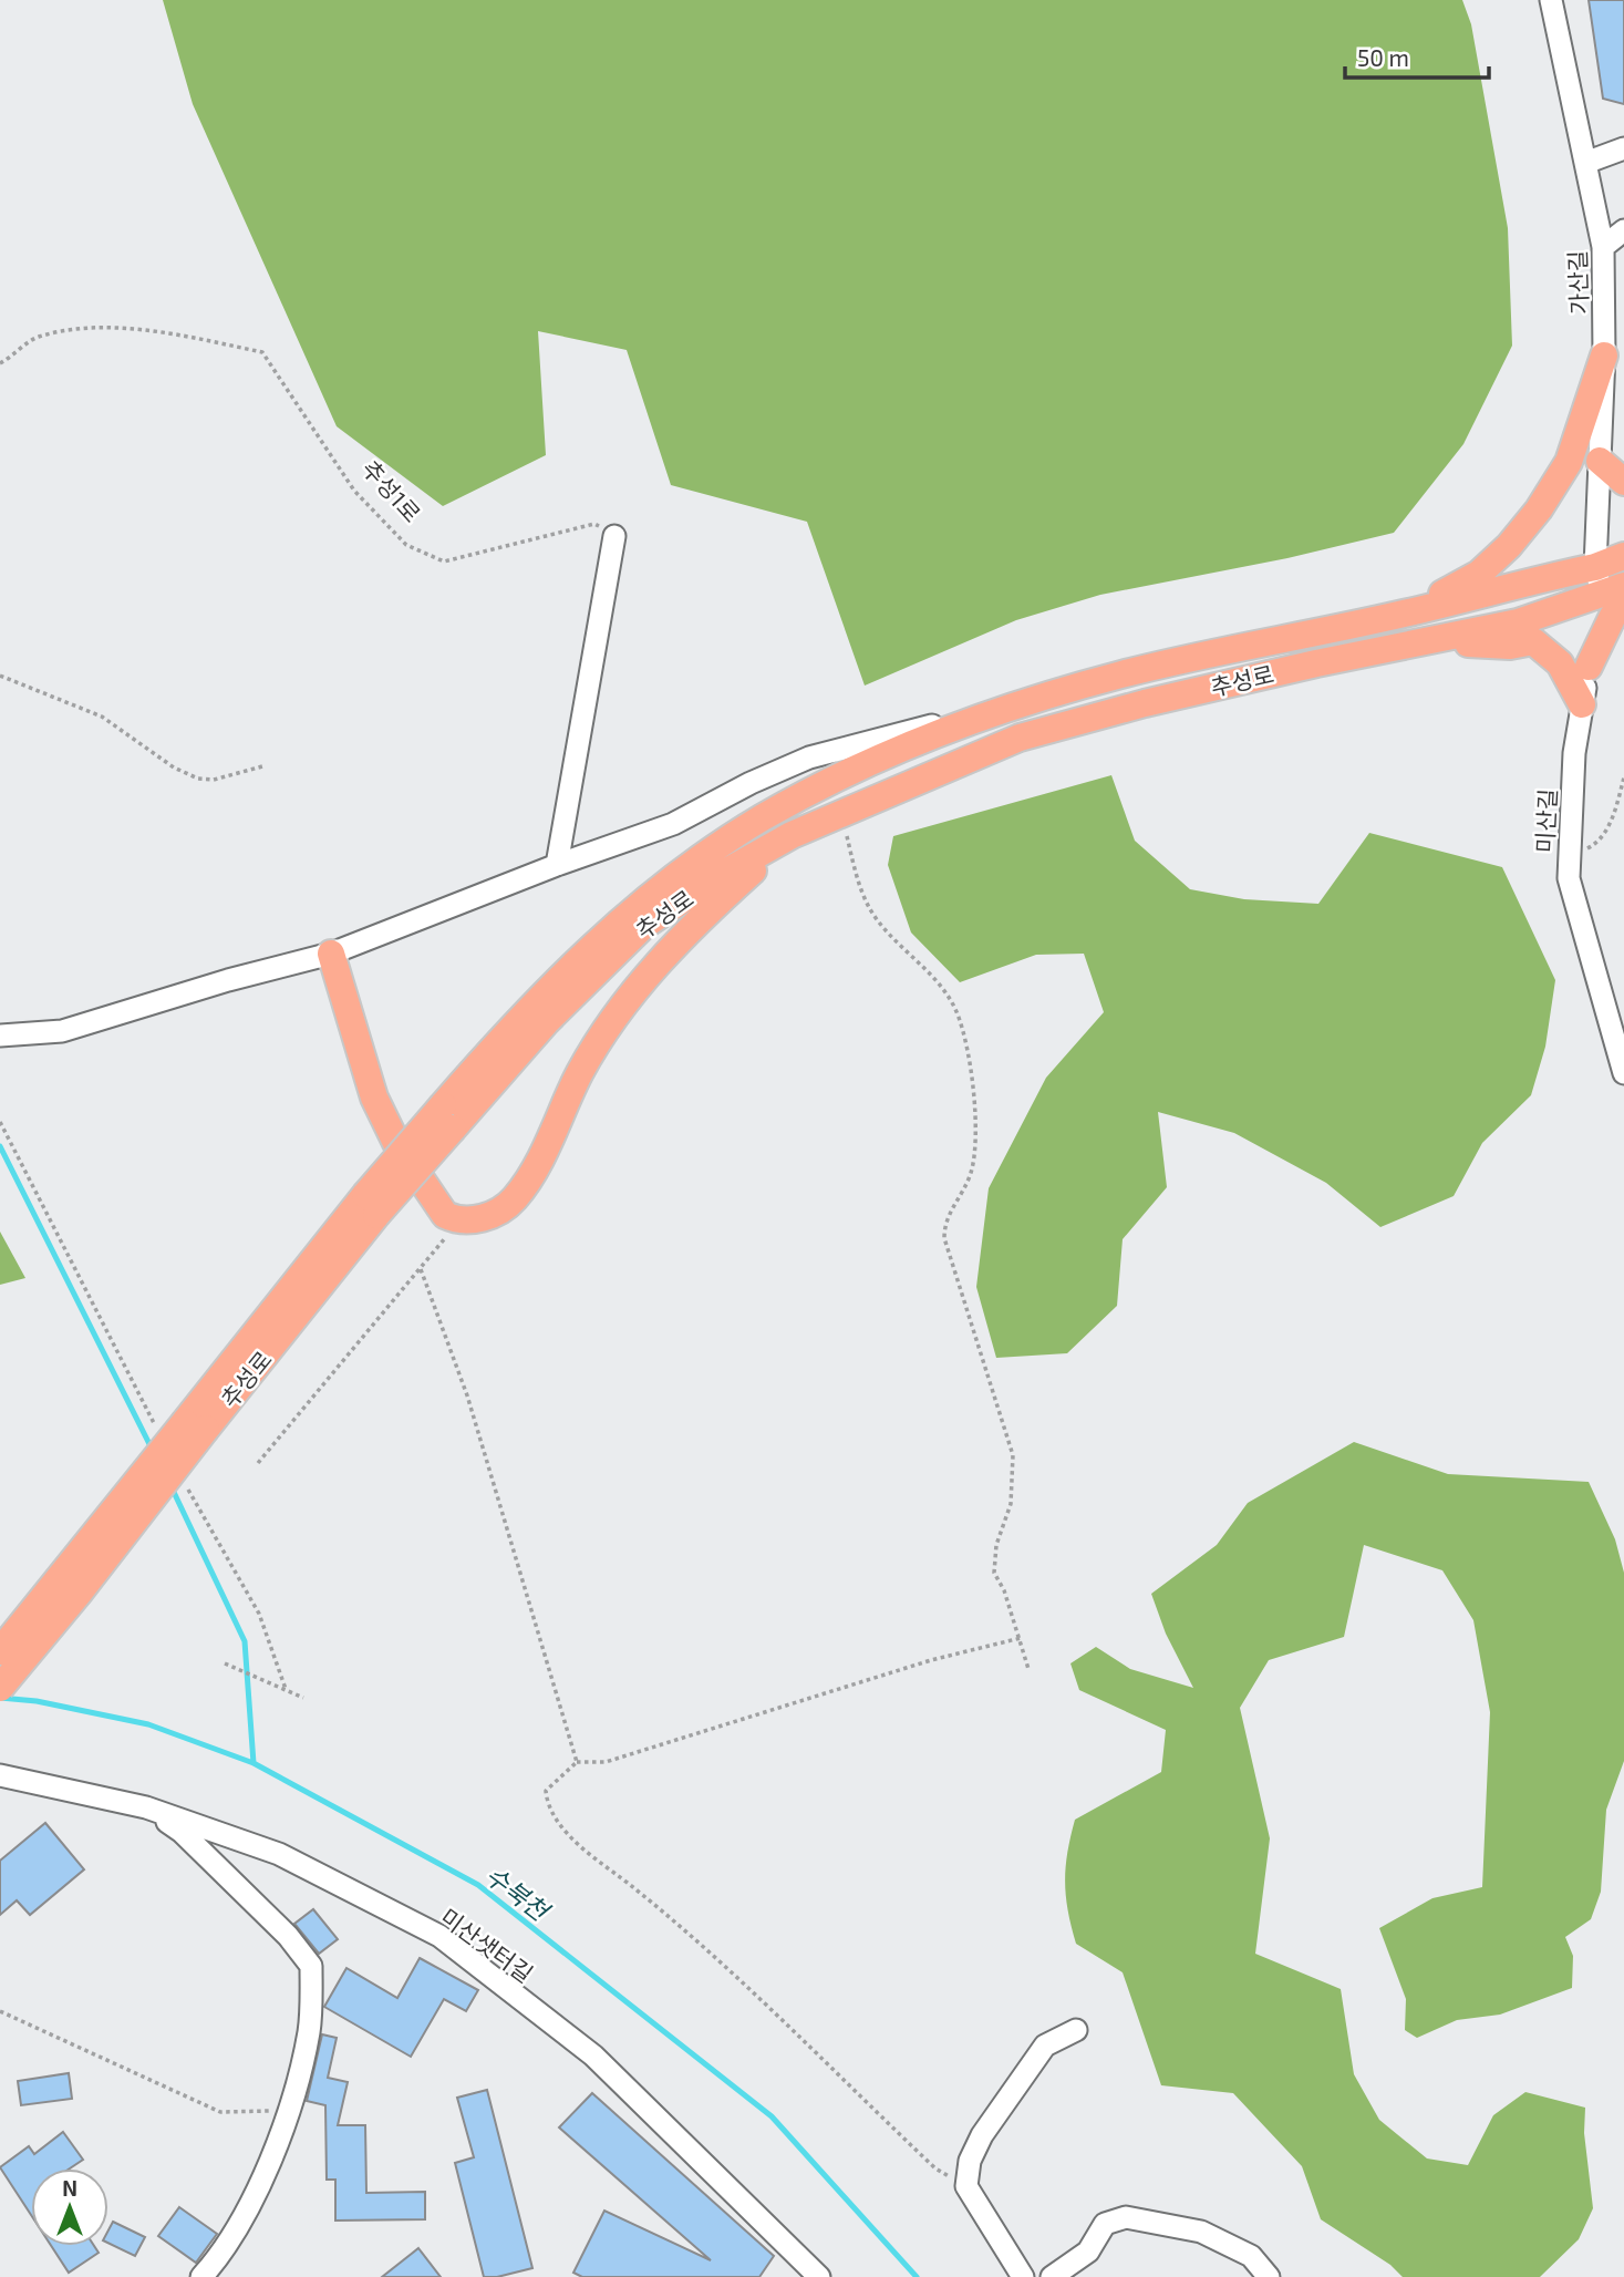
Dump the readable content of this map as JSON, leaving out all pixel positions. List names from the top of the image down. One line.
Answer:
{"streets":{"main road":["추성로"],"street":["가산길","미산길","미산샛터길"],"path":["추성1로"]},"crossings":[["가산길","추성로"]],"water":["수북천"],"scale_bar":"50 m","north":"top"}
